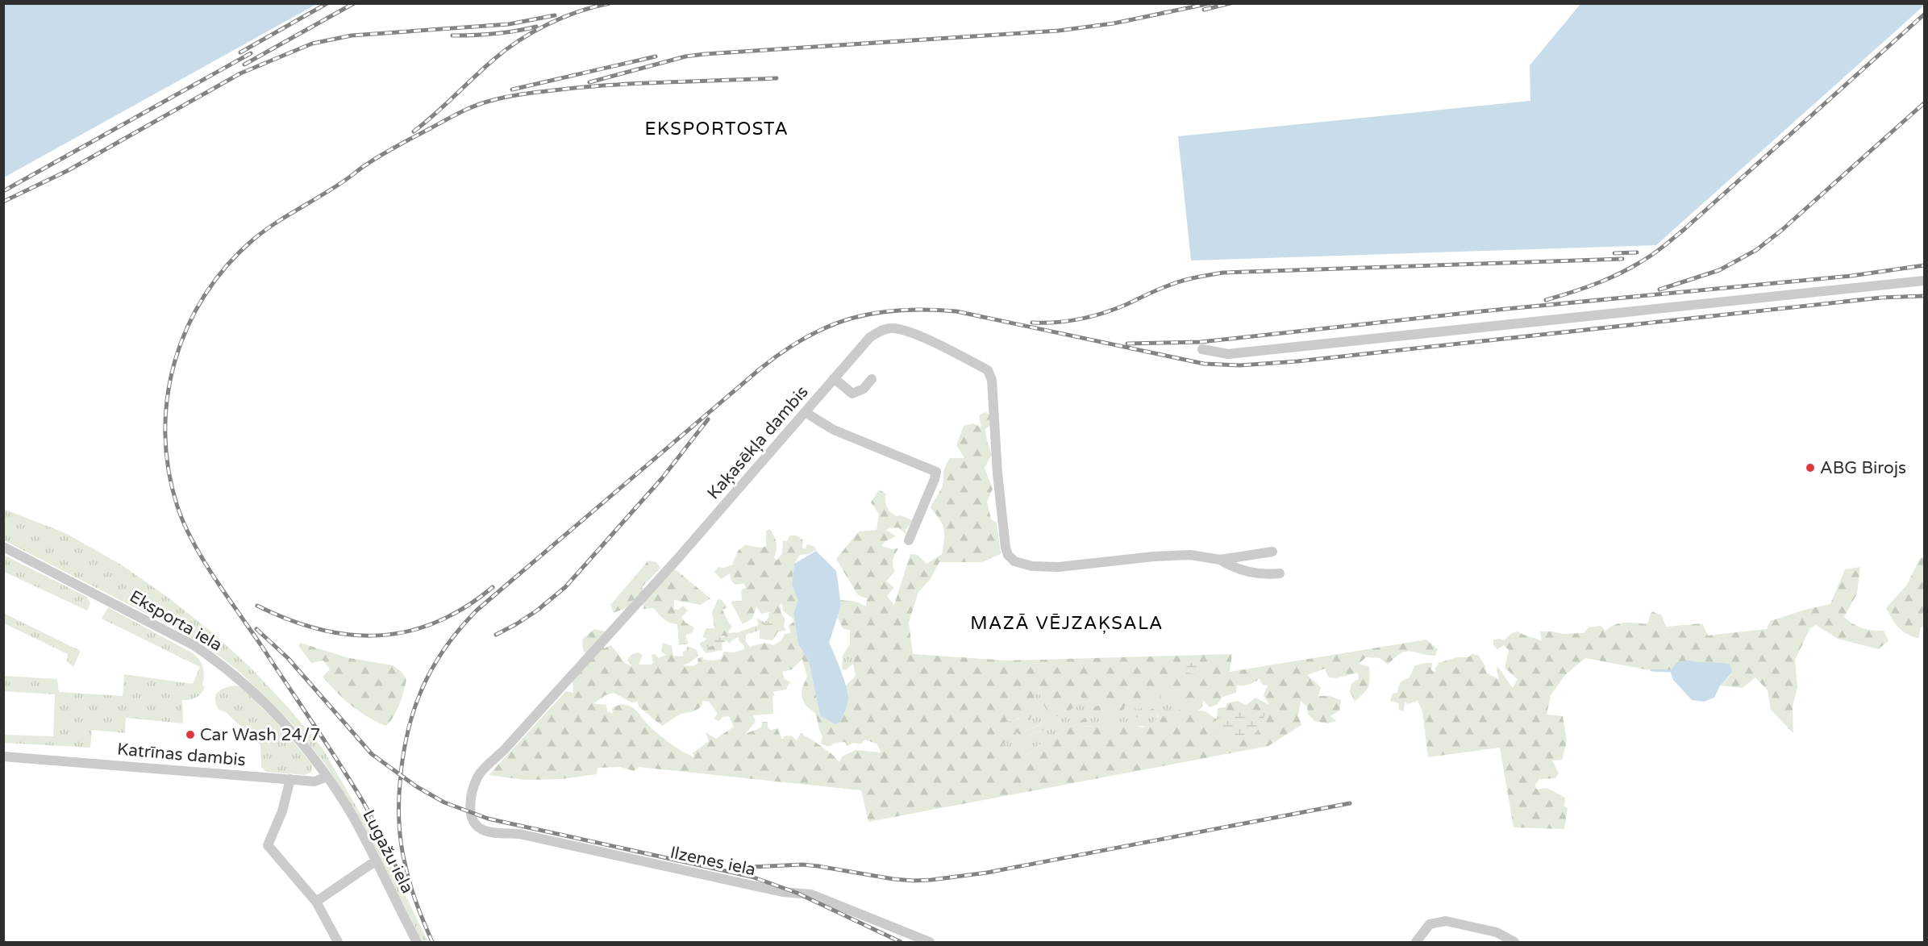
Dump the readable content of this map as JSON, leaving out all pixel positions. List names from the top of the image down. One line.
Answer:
{"streets":{"street":["Kaķasēkļa dambis","Eksporta iela","Katrīnas dambis","Lugažu iela","Ilzenes iela"]},"crossings":[["Kaķasēkļa dambis","Ilzenes iela"],["Eksporta iela","Katrīnas dambis"],["Eksporta iela","Lugažu iela"],["Katrīnas dambis","Lugažu iela"]],"districts":["EKSPORTOSTA","MAZĀ VĒJZAĶSALA"],"places":["ABG Birojs","Car Wash 24/7"]}
